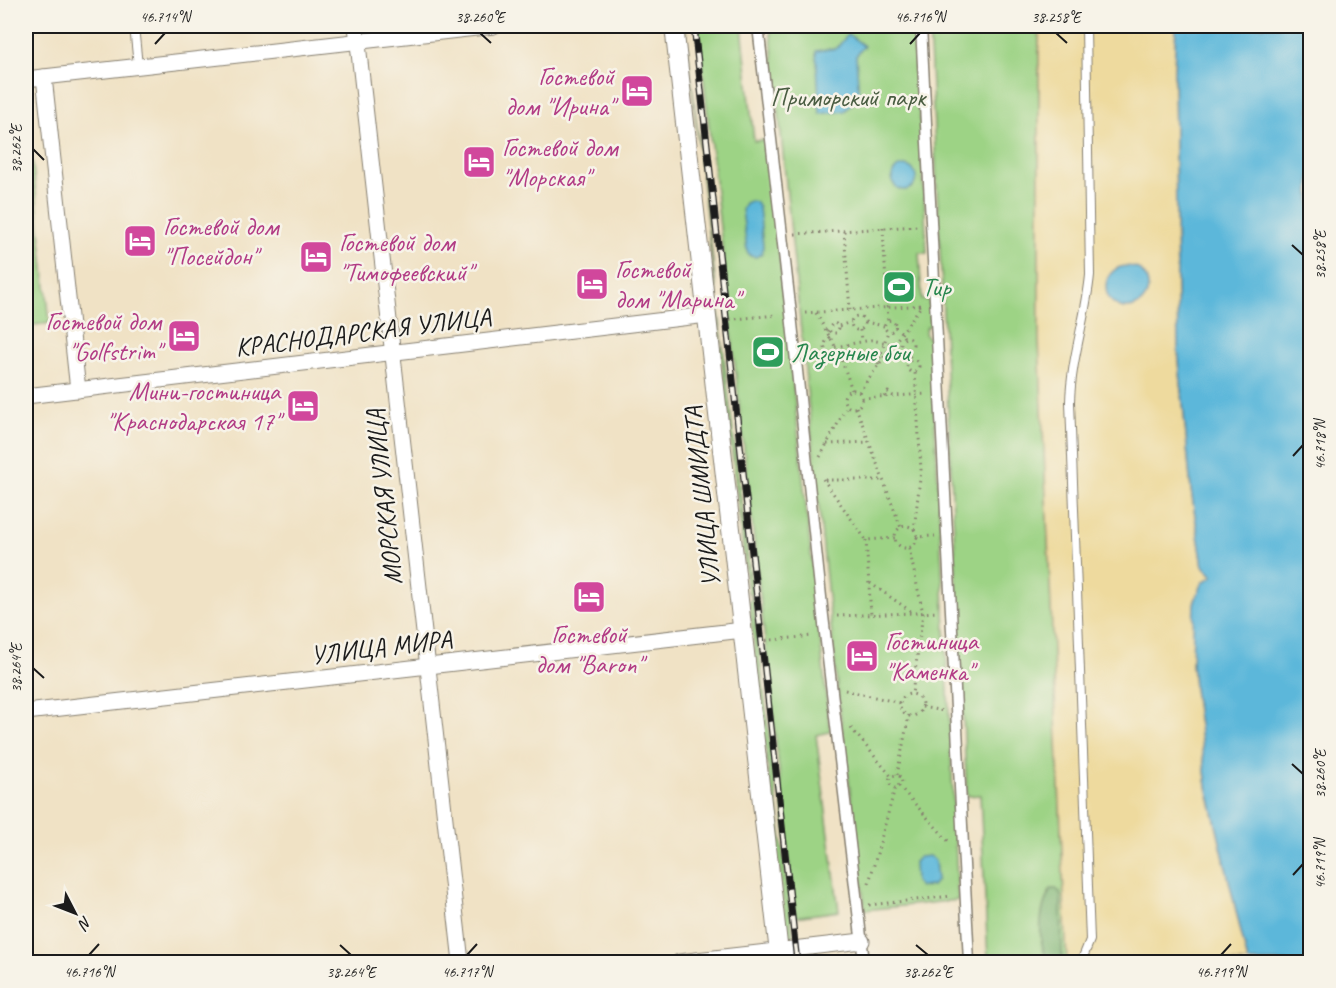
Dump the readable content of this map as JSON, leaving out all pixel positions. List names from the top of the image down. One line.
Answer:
{"streets":{"street":["КРАСНОДАРСКАЯ УЛИЦА","МОРСКАЯ УЛИЦА","УЛИЦА ШМИДТА","УЛИЦА МИРА"]},"crossings":[["КРАСНОДАРСКАЯ УЛИЦА","МОРСКАЯ УЛИЦА"],["КРАСНОДАРСКАЯ УЛИЦА","УЛИЦА ШМИДТА"],["МОРСКАЯ УЛИЦА","УЛИЦА МИРА"],["УЛИЦА ШМИДТА","УЛИЦА МИРА"]],"parks":["Приморский парк"],"places":{"hotel":["Гостевой дом \"Ирина\"","Гостевой дом \"Морская\"","Гостевой дом \"Посейдон\"","Гостевой дом \"Тимофеевский\"","Гостевой дом \"Марина\"","Гостевой дом \"Golfstrim\"","Мини-гостиница \"Краснодарская 17\"","Гостевой дом \"Baron\"","Гостиница \"Каменка\""],"sports":["Тир","Лазерные бои"]},"north":"bottom right","coordinates":["46.714°N","38.260°E","46.716°N","38.258°E","38.262°E","46.718°N","38.264°E","46.719°N","46.717°N"]}
